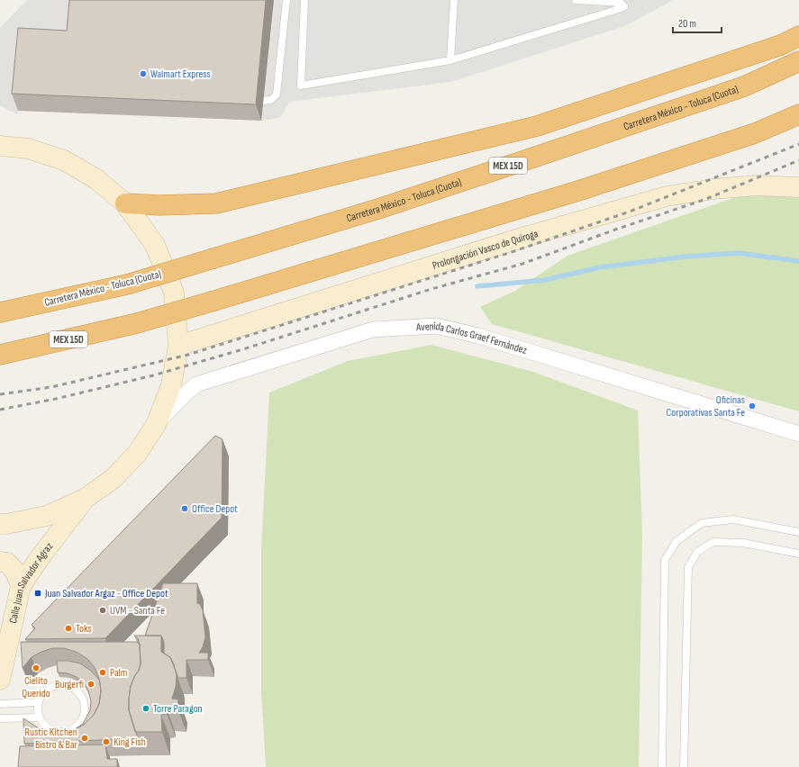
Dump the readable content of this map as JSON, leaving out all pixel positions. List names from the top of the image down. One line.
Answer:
{"streets":{"highway":["Carretera México - Toluca (Cuota)","MEX 15D"],"street":["Prolongación Vasco de Quiroga","Avenida Carlos Graef Fernández","Calle Juan Salvador Agraz"]},"places":{"other":["Walmart Express","Oficinas Corporativas Santa Fe","Office Depot","UVM - Santa Fe","Toks","Cielito Querido","Palm","Burgerfi","Torre Paragon","Rustic Kitchen Bistro & Bar","King Fish"],"transit":["Juan Salvador Argaz - Office Depot"]},"scale_bar":"20 m"}
